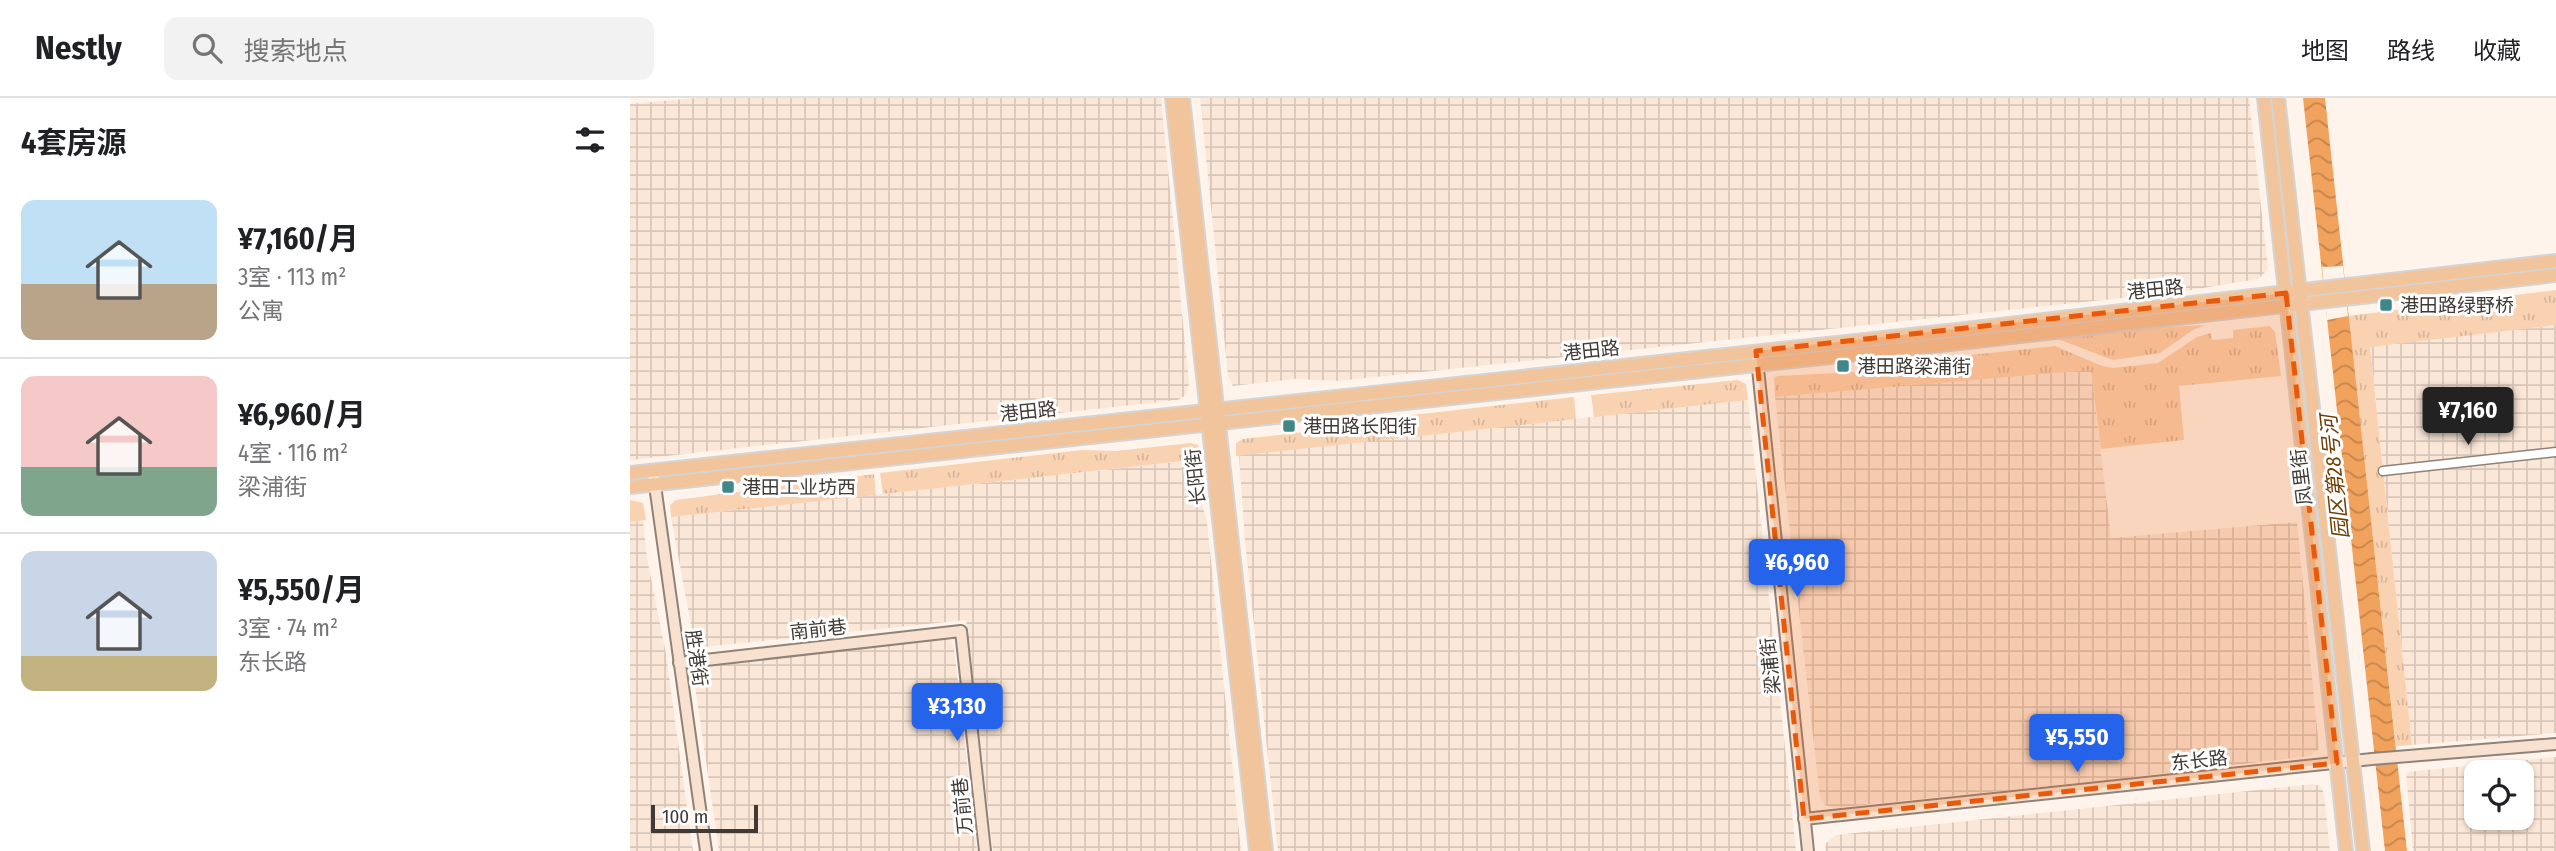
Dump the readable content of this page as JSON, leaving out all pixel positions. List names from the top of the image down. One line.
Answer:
{"streets":{"main road":["港田路","长阳街","凤里街"],"street":["南前巷","胜港街","梁浦街","东长路","万前巷"]},"crossings":[["港田路","长阳街"],["港田路","凤里街"],["港田路","胜港街"],["港田路","梁浦街"],["凤里街","东长路"],["南前巷","胜港街"],["南前巷","万前巷"],["梁浦街","东长路"]],"water":["园区第28号河"],"places":{"transit":["港田路绿野桥","港田路梁浦街","港田路长阳街","港田工业坊西"]},"scale_bar":"100 m","page":{"header":"Nestly","search":"搜索地点","nav":["地图","路线","收藏"],"heading":"4套房源","list":[{"name":"¥7,160/月","note":"3室 · 113 m² · 公寓"},{"name":"¥6,960/月","note":"4室 · 116 m² · 梁浦街"},{"name":"¥5,550/月","note":"3室 · 74 m² · 东长路"}],"price":["¥7,160","¥6,960","¥3,130","¥5,550"],"scale":"100 m"}}
